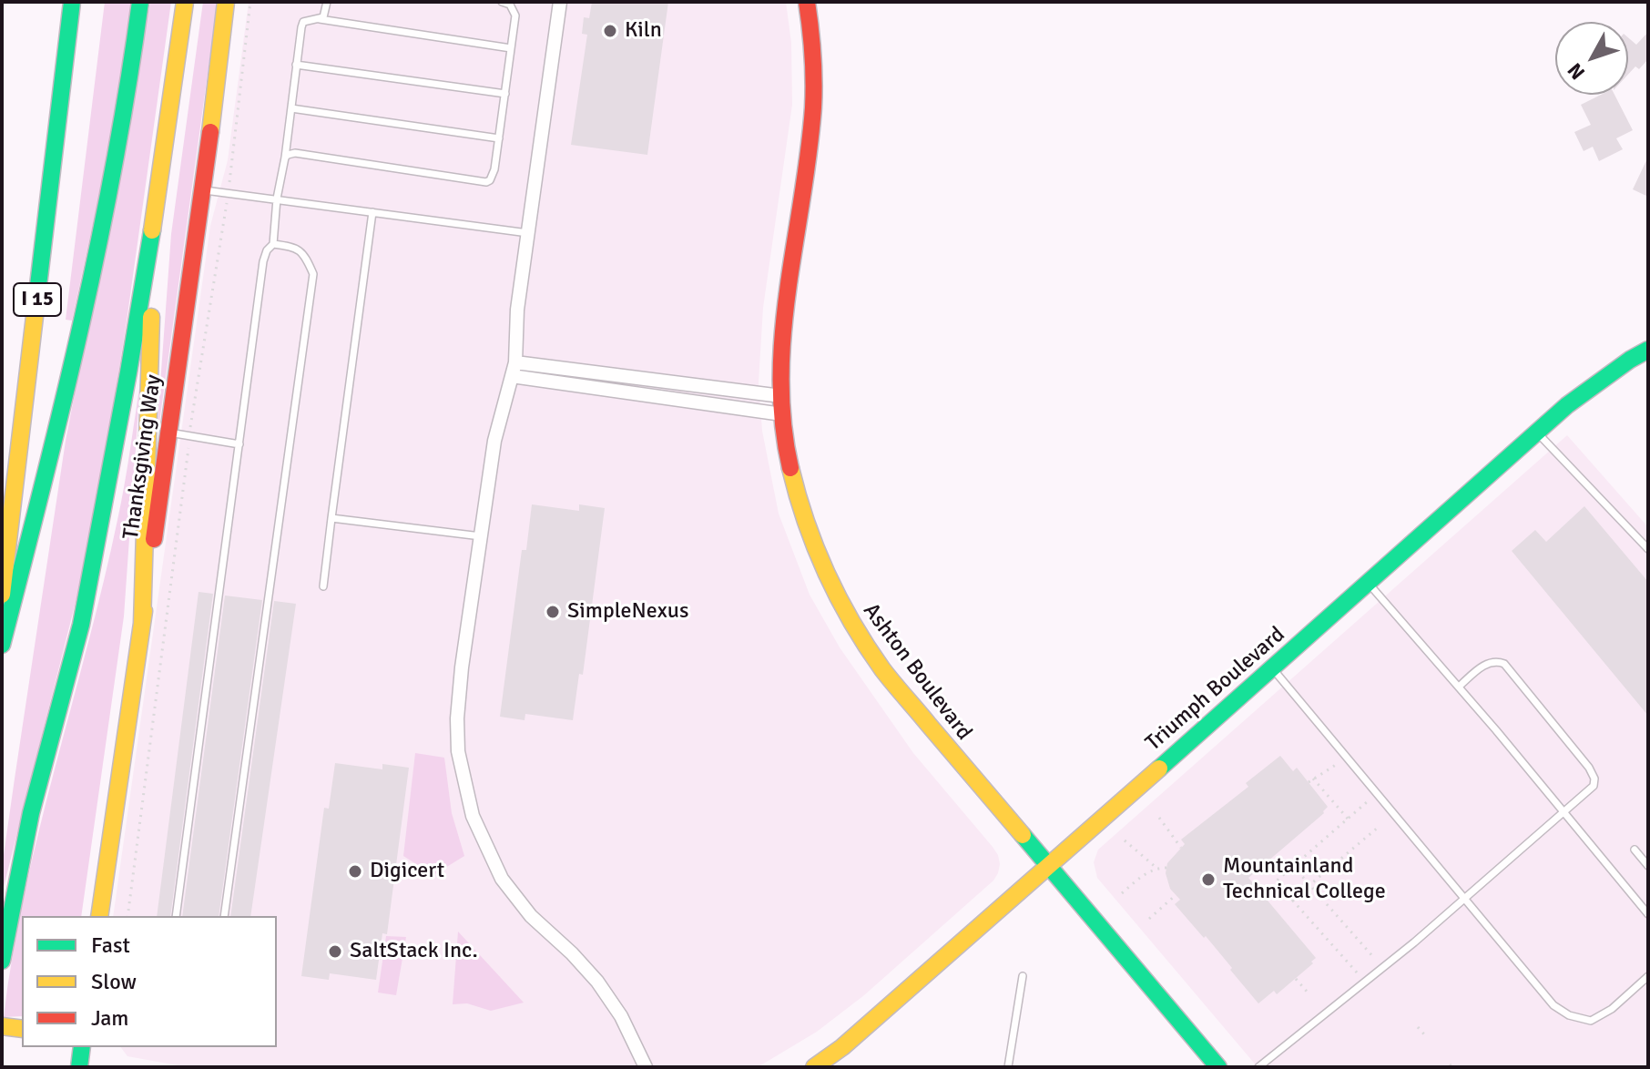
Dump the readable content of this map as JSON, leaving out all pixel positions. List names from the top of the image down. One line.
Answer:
{"streets":{"main road":["I 15","Thanksgiving Way","Ashton Boulevard","Triumph Boulevard"]},"crossings":[["Ashton Boulevard","Triumph Boulevard"]],"places":["Kiln","SimpleNexus","Digicert","Mountainland Technical College","SaltStack Inc."],"legend":["Fast","Slow","Jam"],"north":"bottom left"}
